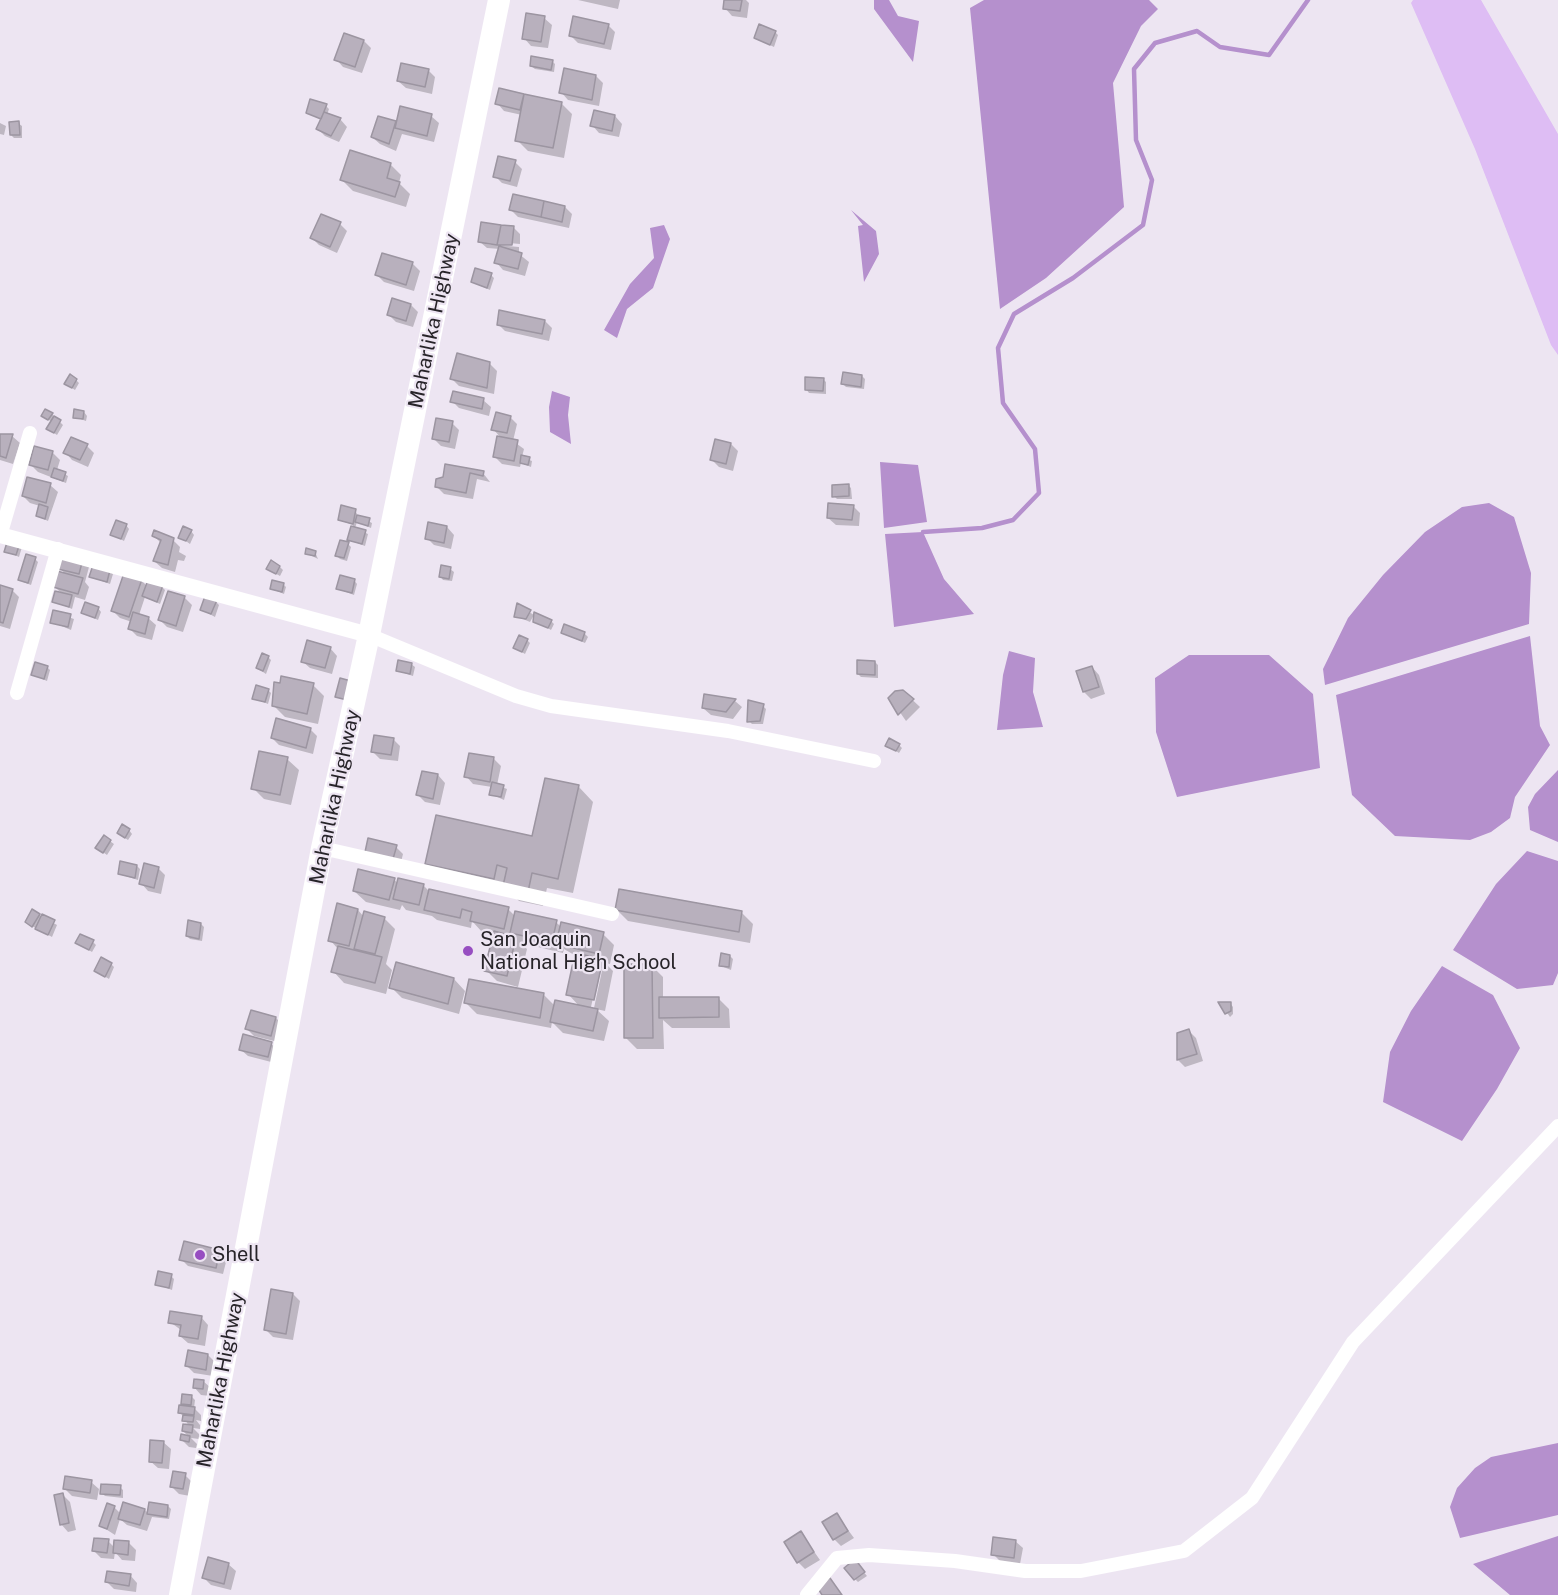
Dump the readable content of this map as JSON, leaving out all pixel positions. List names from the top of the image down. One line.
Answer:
{"streets":{"highway":["Maharlika Highway"]},"places":["San Joaquin National High School","Shell"]}
